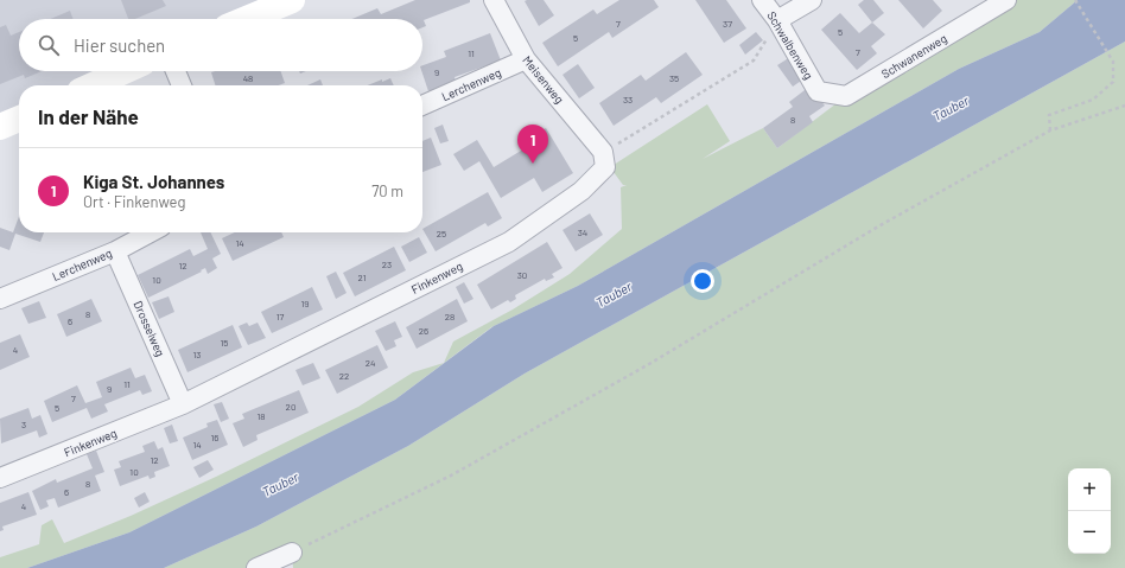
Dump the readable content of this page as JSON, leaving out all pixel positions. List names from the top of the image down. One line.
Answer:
{"streets":{"street":["Schwalbenweg","Schwanenweg","Meisenweg","Lerchenweg","Finkenweg","Drosselweg"]},"crossings":[["Schwalbenweg","Schwanenweg"],["Meisenweg","Lerchenweg"],["Meisenweg","Finkenweg"],["Lerchenweg","Drosselweg"],["Finkenweg","Drosselweg"]],"water":["Tauber"],"house_numbers":["7","37","5","5","7","11","9","48","35","33","8","34","25","14","23","12","30","21","10","19","8","17","28","6","26","15","4","13","24","22","11","9","7","20","5","18","3","16","14","12","10","8","6","4"],"page":{"search":"Hier suchen","heading":"In der Nähe","pins":"1","list":[{"mark":"1","name":"Kiga St. Johannes","note":"Ort · Finkenweg","value":"70 m"}],"map_buttons":["+","−"]}}
